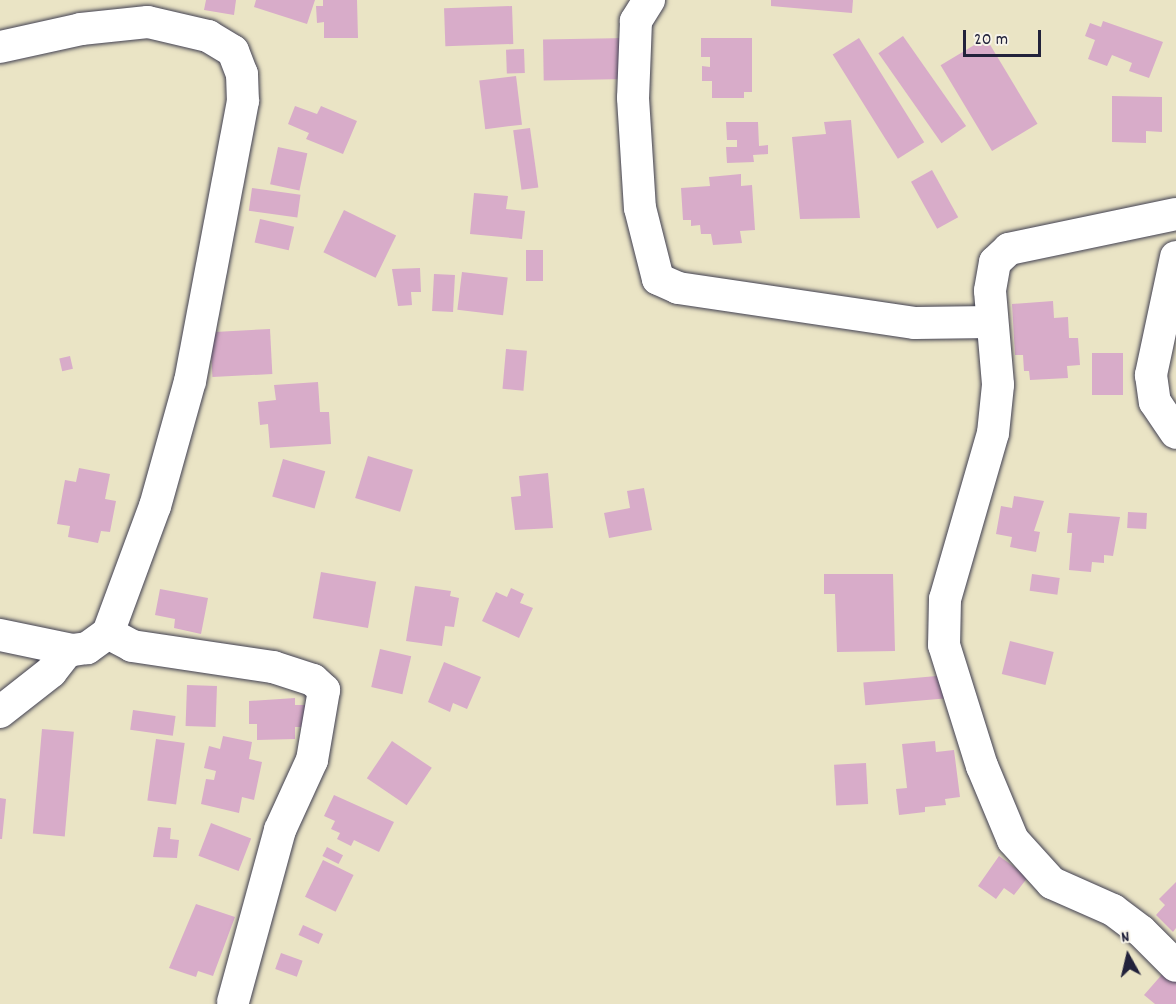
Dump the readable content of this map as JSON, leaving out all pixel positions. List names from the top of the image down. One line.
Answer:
{"scale_bar":"20 m","north":"top"}
